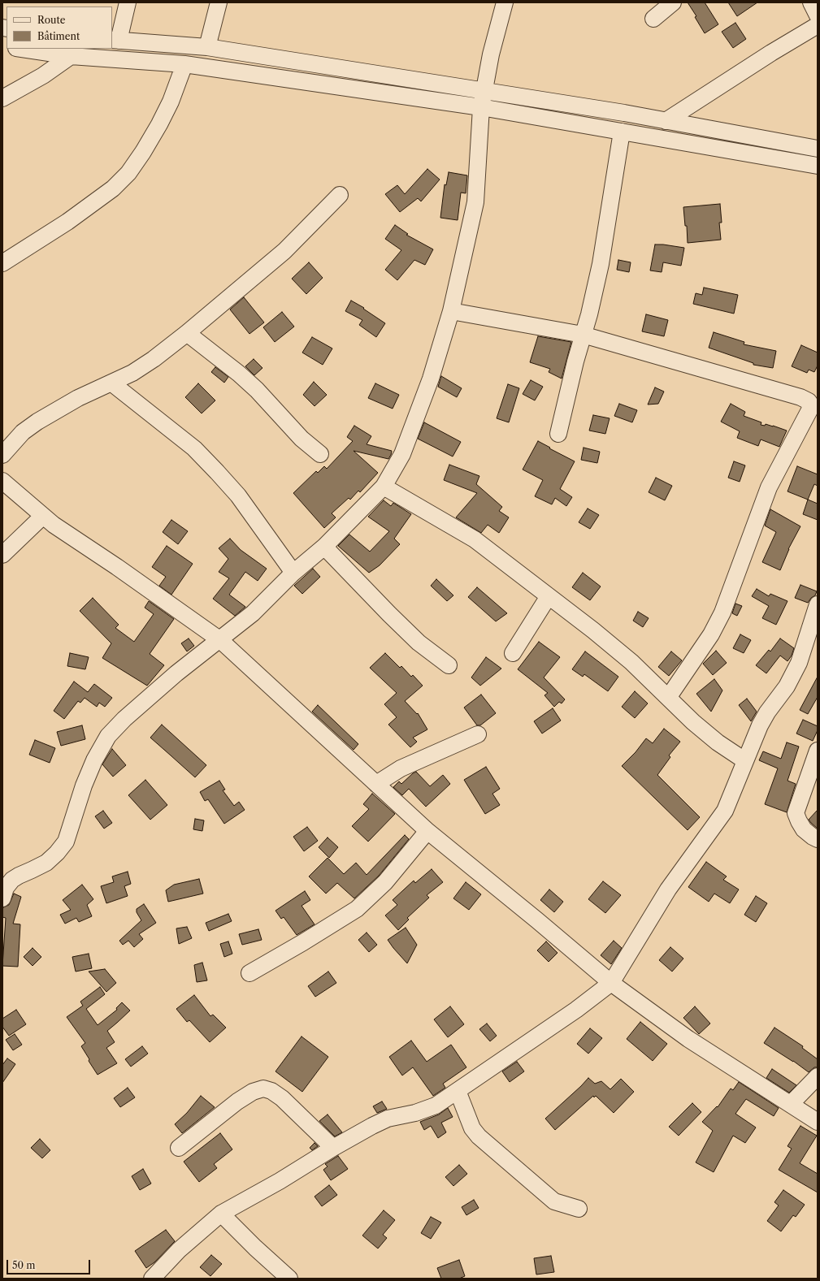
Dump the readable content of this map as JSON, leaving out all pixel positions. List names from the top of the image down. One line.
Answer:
{"legend":["Route","Bâtiment"],"scale_bar":"50 m"}
